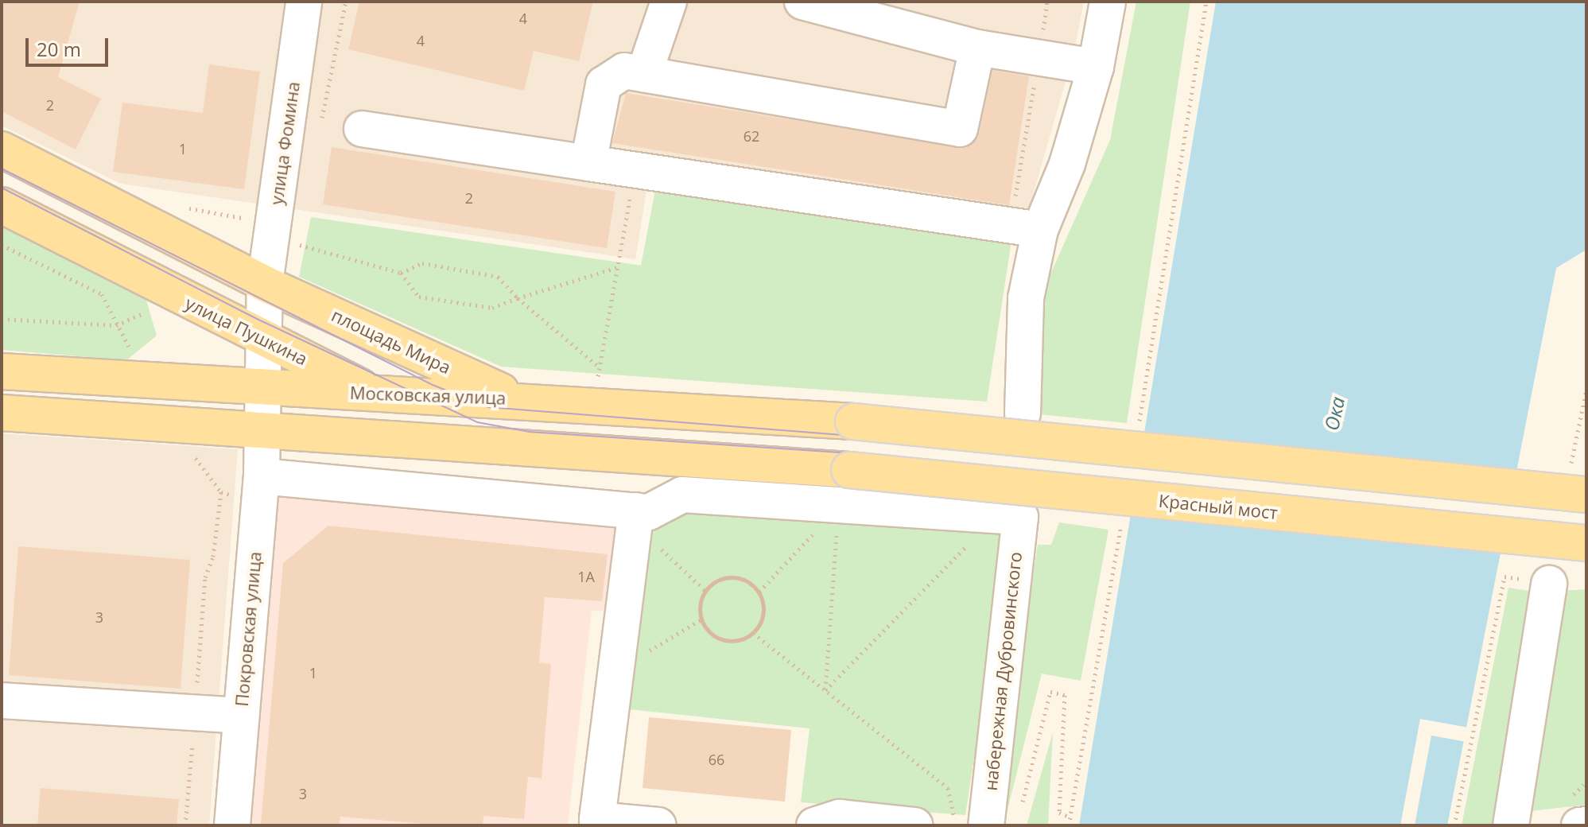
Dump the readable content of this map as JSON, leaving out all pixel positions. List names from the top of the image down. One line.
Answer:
{"streets":{"main road":["улица Пушкина","площадь Мира","Московская улица","Красный мост"],"street":["улица Фомина","Покровская улица","набережная Дубровинского"]},"crossings":[["улица Фомина","улица Пушкина"],["улица Фомина","площадь Мира"],["улица Фомина","Покровская улица"],["улица Пушкина","Московская улица"],["улица Пушкина","Красный мост"],["улица Пушкина","Покровская улица"],["площадь Мира","Московская улица"],["Московская улица","Покровская улица"]],"water":["Ока"],"house_numbers":["4","4","2","62","1","2","1А","3","1","66","3"],"scale_bar":"20 m"}
